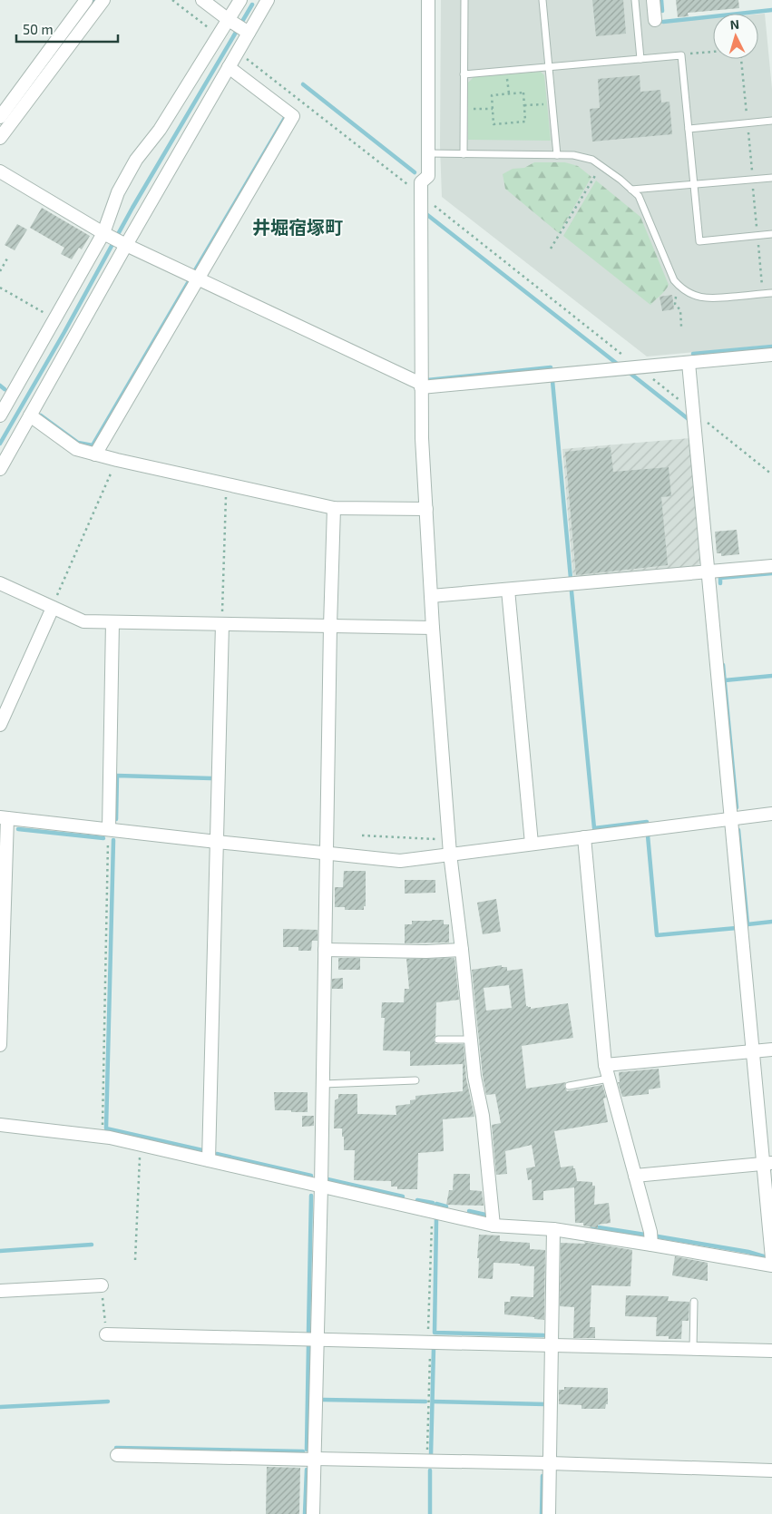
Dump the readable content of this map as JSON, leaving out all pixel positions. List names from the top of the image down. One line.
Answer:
{"districts":["井堀宿塚町"],"scale_bar":"50 m","north":"top"}
